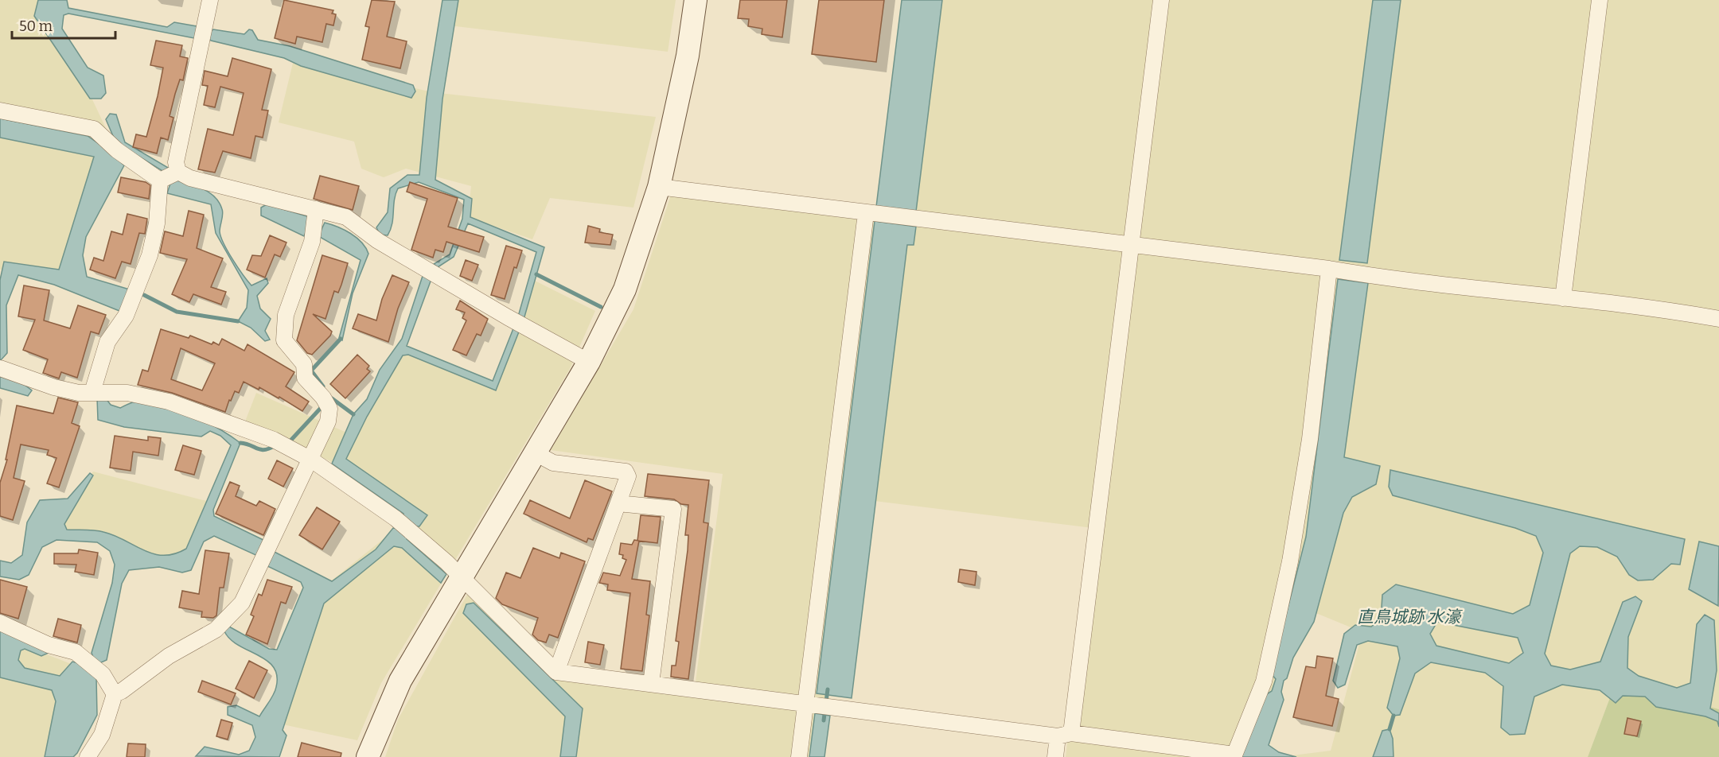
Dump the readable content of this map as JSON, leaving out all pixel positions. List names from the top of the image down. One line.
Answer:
{"water":["直鳥城跡 水濠"],"scale_bar":"50 m"}
